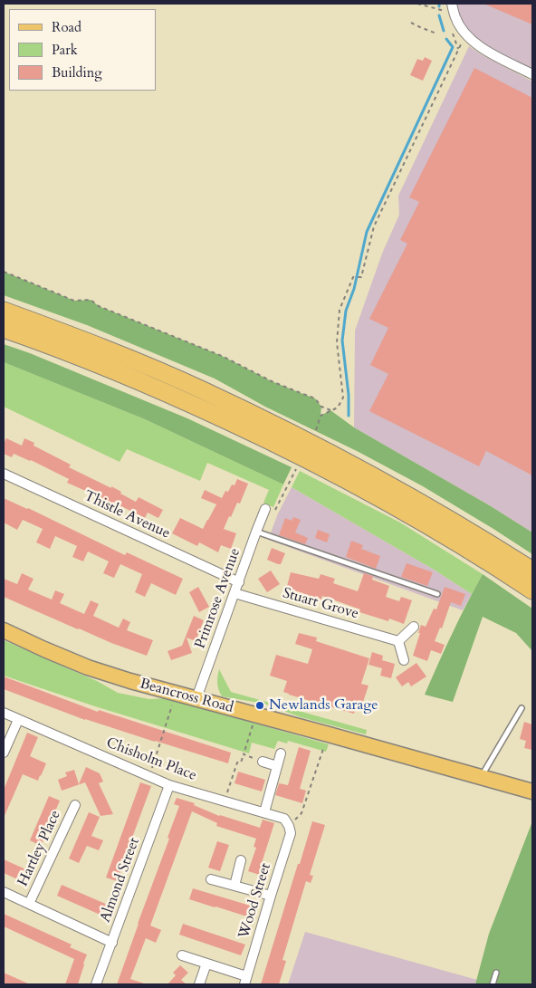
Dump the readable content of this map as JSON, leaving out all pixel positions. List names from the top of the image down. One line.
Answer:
{"streets":{"main road":["Beancross Road"],"street":["Thistle Avenue","Primrose Avenue","Stuart Grove","Chisholm Place","Hartley Place","Almond Street","Wood Street"]},"crossings":[["Thistle Avenue","Primrose Avenue"],["Primrose Avenue","Stuart Grove"],["Primrose Avenue","Beancross Road"],["Chisholm Place","Almond Street"],["Chisholm Place","Wood Street"]],"places":["Newlands Garage"],"legend":["Road","Park","Building"]}
